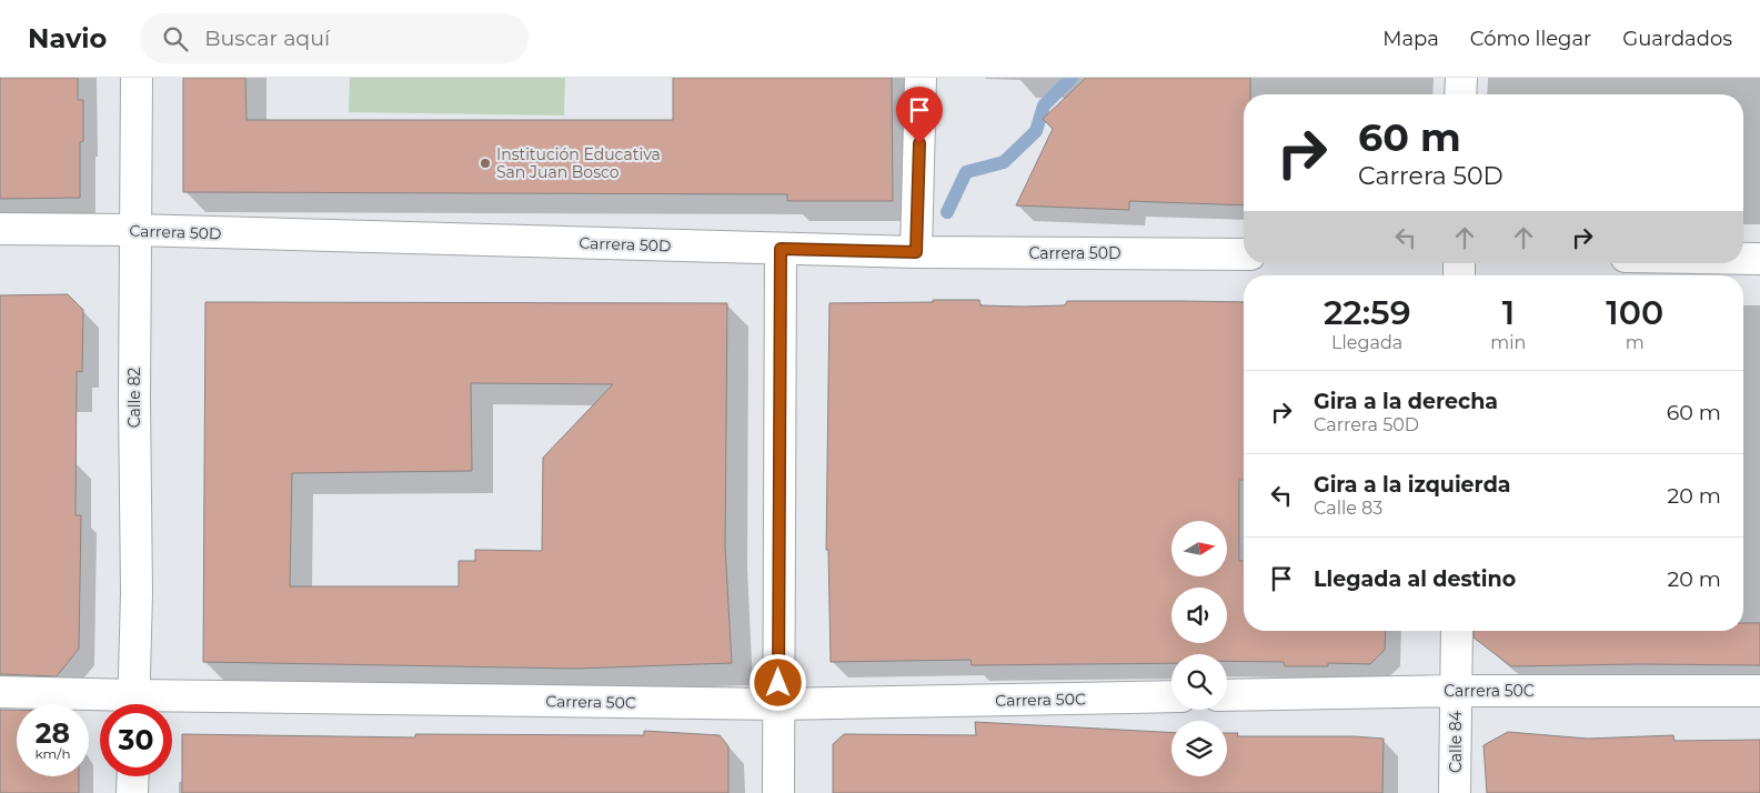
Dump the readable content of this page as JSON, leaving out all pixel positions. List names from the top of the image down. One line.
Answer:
{"streets":{"street":["Carrera 50D","Calle 82","Carrera 50C","Calle 84"]},"crossings":[["Carrera 50D","Calle 82"],["Carrera 50C","Calle 84"]],"places":["Institución Educativa San Juan Bosco"],"north":"right","page":{"header":"Navio","search":"Buscar aquí","nav":["Mapa","Cómo llegar","Guardados"],"turn":["60 m","Carrera 50D"],"eta":["22:59","Llegada","1","min","100","m"],"list":[{"name":"Gira a la derecha","note":"Carrera 50D","value":"60 m"},{"name":"Gira a la izquierda","note":"Calle 83","value":"20 m"},{"name":"Llegada al destino","value":"20 m"}],"speed":"28 km/h","limit":"30"}}
